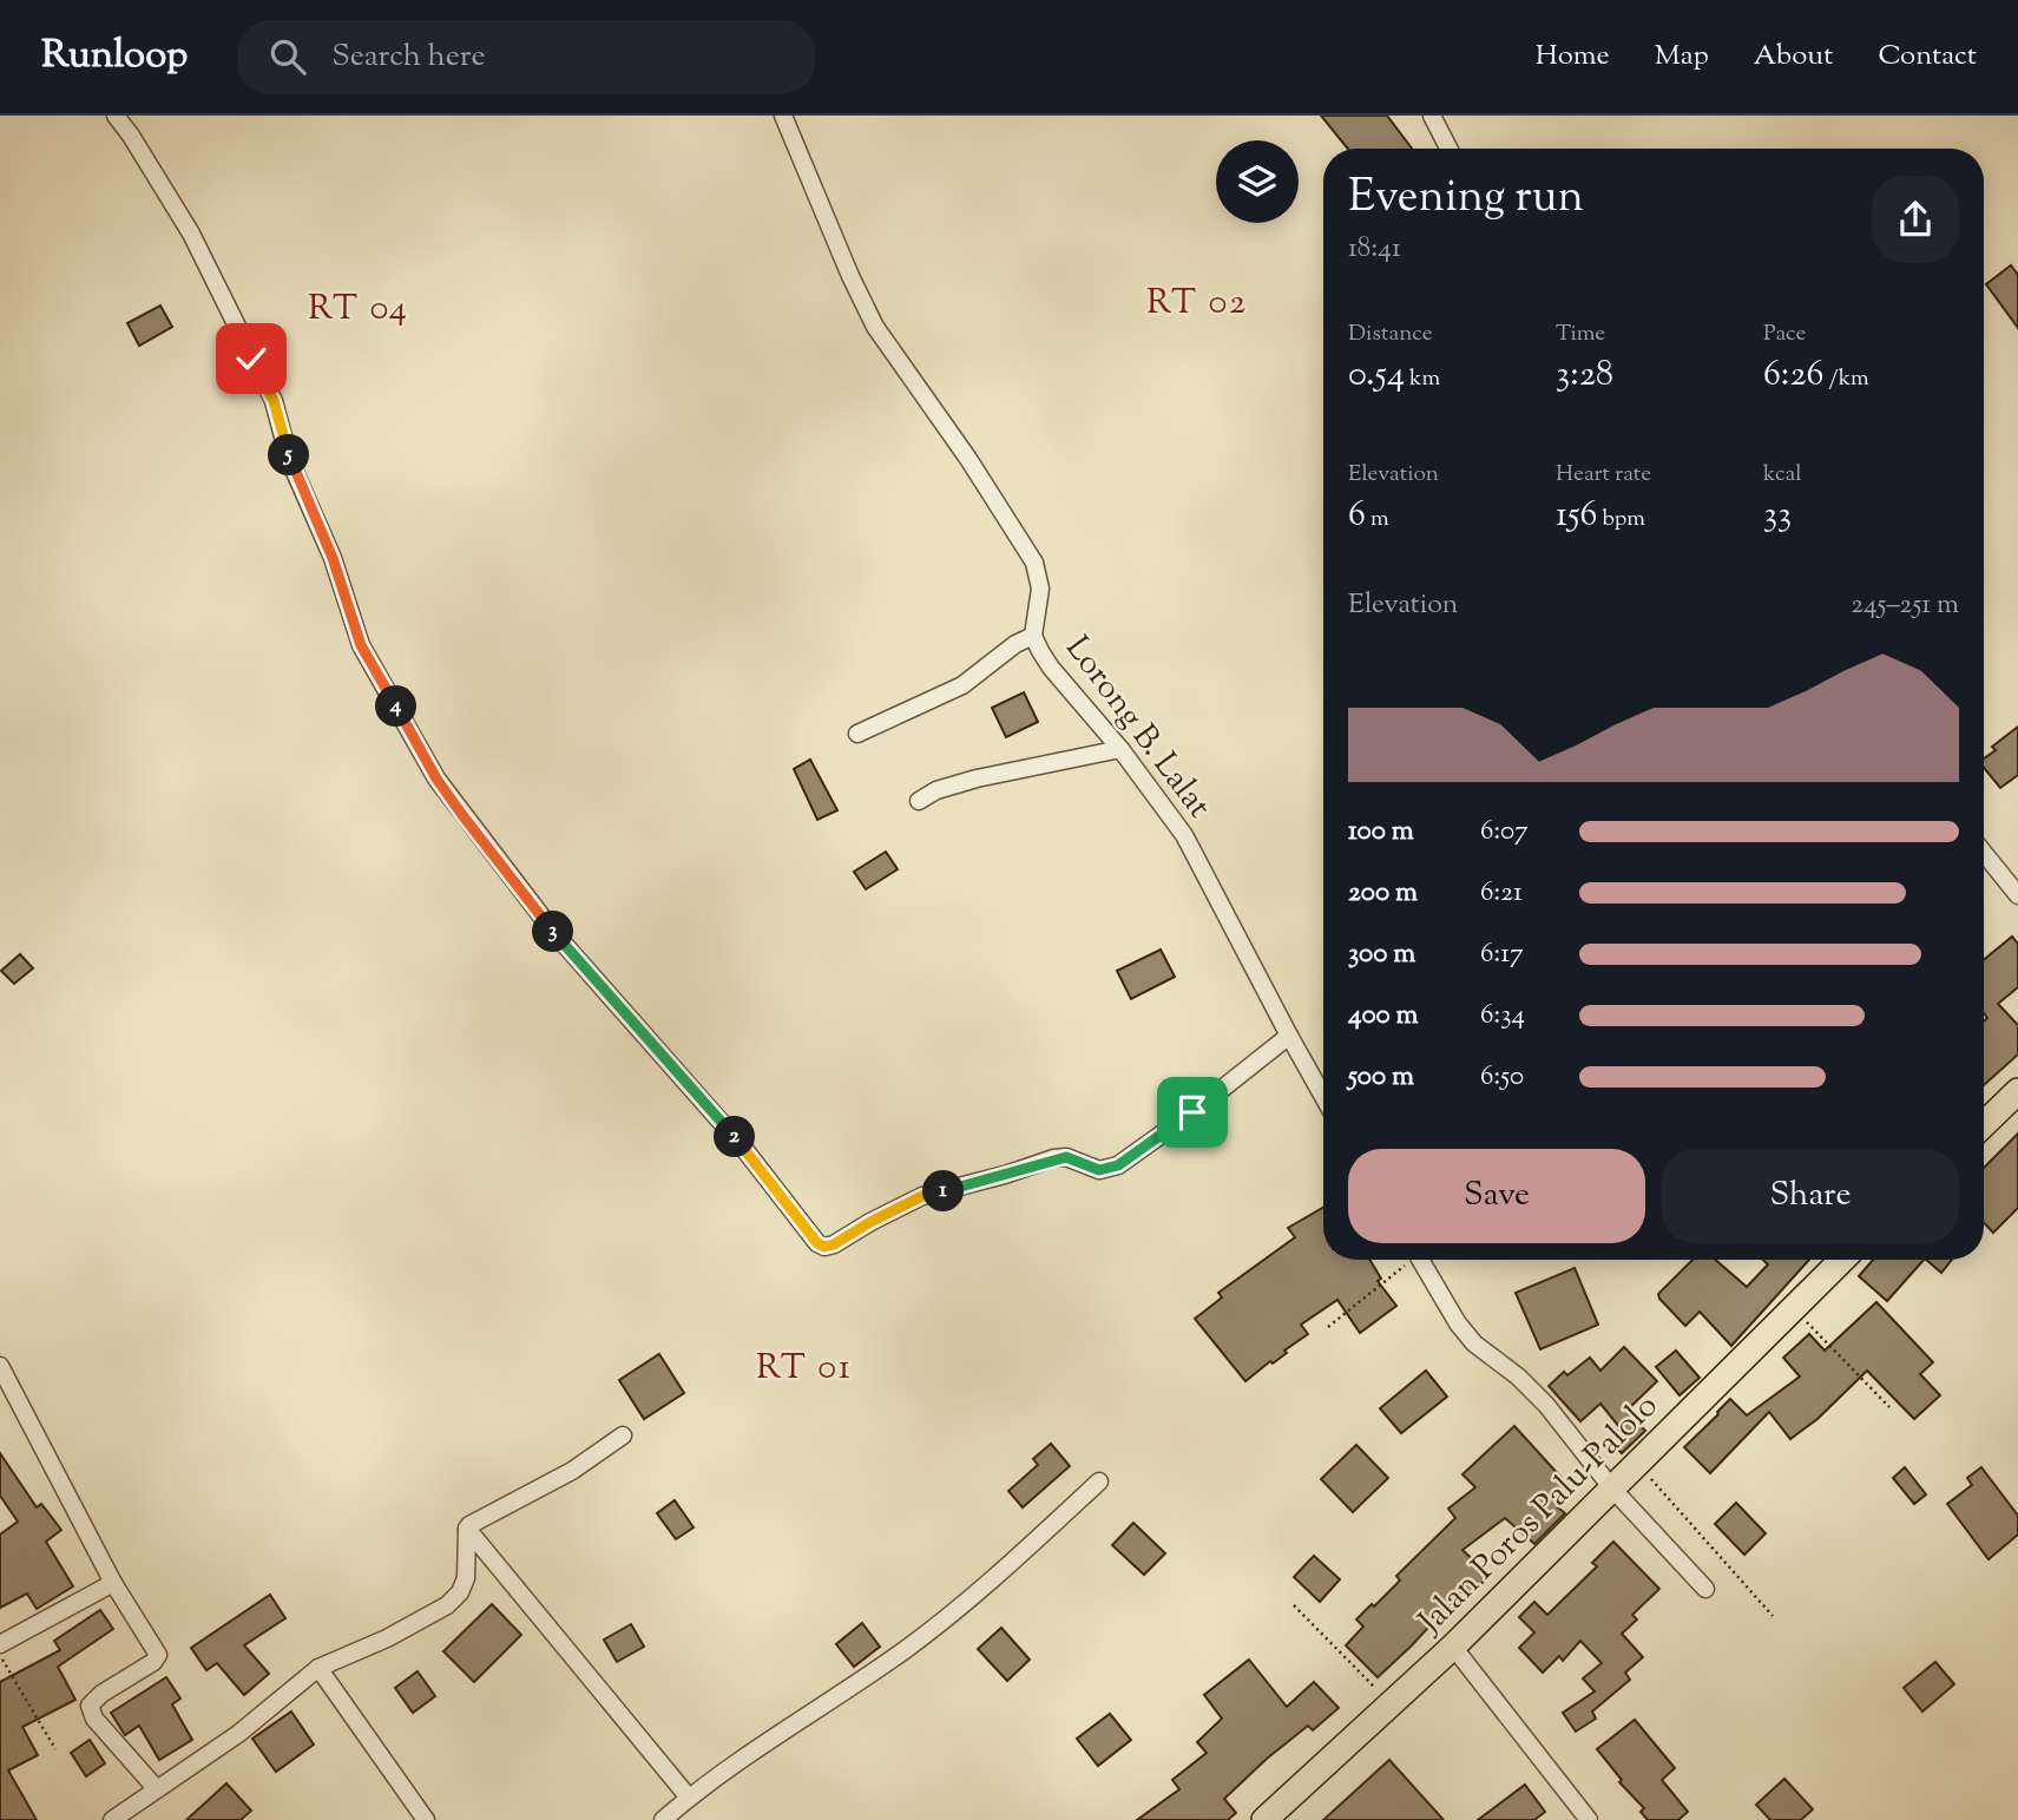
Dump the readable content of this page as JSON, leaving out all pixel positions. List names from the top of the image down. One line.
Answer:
{"streets":{"main road":["Jalan Poros Palu-Palolo"],"street":["Lorong B. Lalat"]},"districts":["RT 02","RT 04","RT 01"],"page":{"header":"Runloop","search":"Search here","nav":["Home","Map","About","Contact"],"heading":["Evening run","18:41"],"stats":[["Distance","0.54 km"],["Time","3:28"],["Pace","6:26 /km"],["Elevation","6 m"],["Heart rate","156 bpm"],["kcal","33"]],"pins":["5","4","3","2","1"],"chart":["Elevation","245–251 m"],"list":[{"name":"100 m","note":"6:07"},{"name":"200 m","note":"6:21"},{"name":"300 m","note":"6:17"},{"name":"400 m","note":"6:34"},{"name":"500 m","note":"6:50"}],"buttons":["Save","Share"]}}
